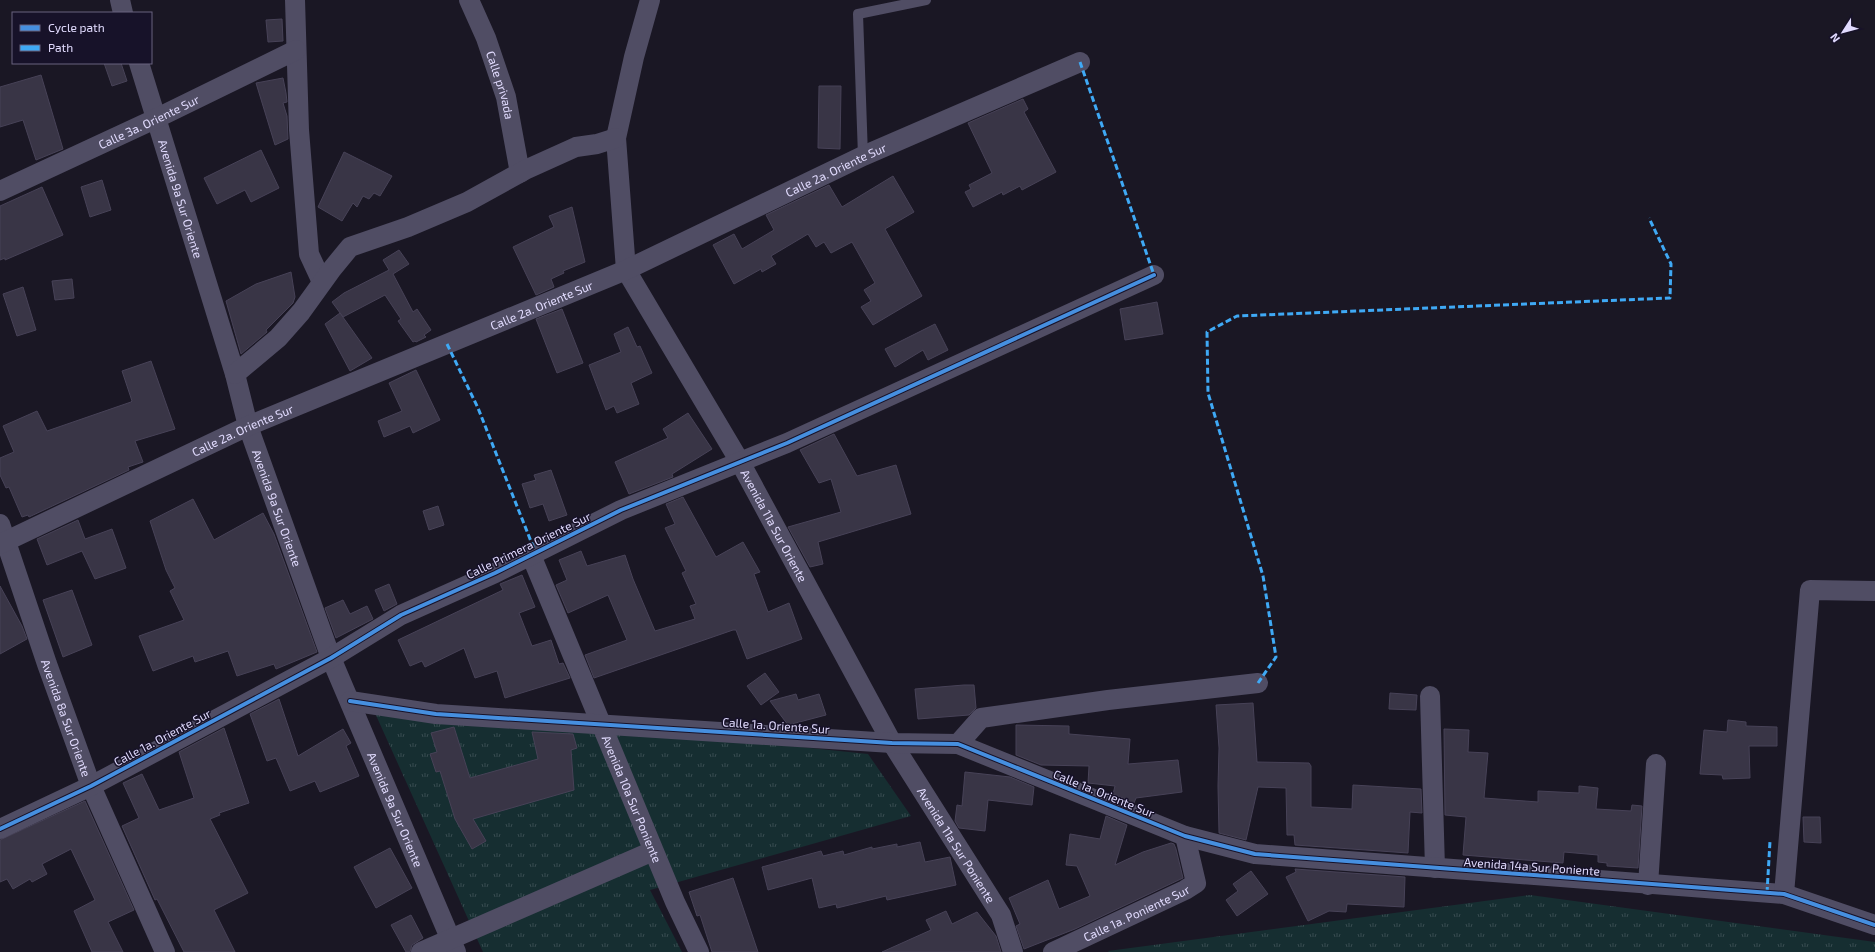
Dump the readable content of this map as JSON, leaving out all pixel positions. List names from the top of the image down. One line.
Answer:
{"streets":{"street":["Calle privada","Calle 3a. Oriente Sur","Calle 2a. Oriente Sur","Avenida 9a Sur Oriente","Avenida 11a Sur Oriente","Calle Primera Oriente Sur","Avenida 8a Sur Oriente","Calle 1a. Oriente Sur","Avenida 10a Sur Poniente","Avenida 11a Sur Poniente","Avenida 14a Sur Poniente","Calle 1a. Poniente Sur"]},"crossings":[["Calle 3a. Oriente Sur","Avenida 9a Sur Oriente"],["Calle 2a. Oriente Sur","Avenida 9a Sur Oriente"],["Calle 2a. Oriente Sur","Avenida 11a Sur Oriente"],["Calle 2a. Oriente Sur","Avenida 8a Sur Oriente"],["Avenida 9a Sur Oriente","Calle Primera Oriente Sur"],["Avenida 9a Sur Oriente","Calle 1a. Oriente Sur"],["Avenida 11a Sur Oriente","Calle Primera Oriente Sur"],["Avenida 11a Sur Oriente","Calle 1a. Oriente Sur"],["Avenida 11a Sur Oriente","Avenida 11a Sur Poniente"],["Calle Primera Oriente Sur","Calle 1a. Oriente Sur"],["Calle Primera Oriente Sur","Avenida 10a Sur Poniente"],["Avenida 8a Sur Oriente","Calle 1a. Oriente Sur"],["Calle 1a. Oriente Sur","Avenida 10a Sur Poniente"],["Calle 1a. Oriente Sur","Avenida 11a Sur Poniente"],["Calle 1a. Oriente Sur","Avenida 14a Sur Poniente"],["Calle 1a. Oriente Sur","Calle 1a. Poniente Sur"],["Avenida 14a Sur Poniente","Calle 1a. Poniente Sur"]],"legend":["Cycle path","Path"],"north":"bottom left"}
